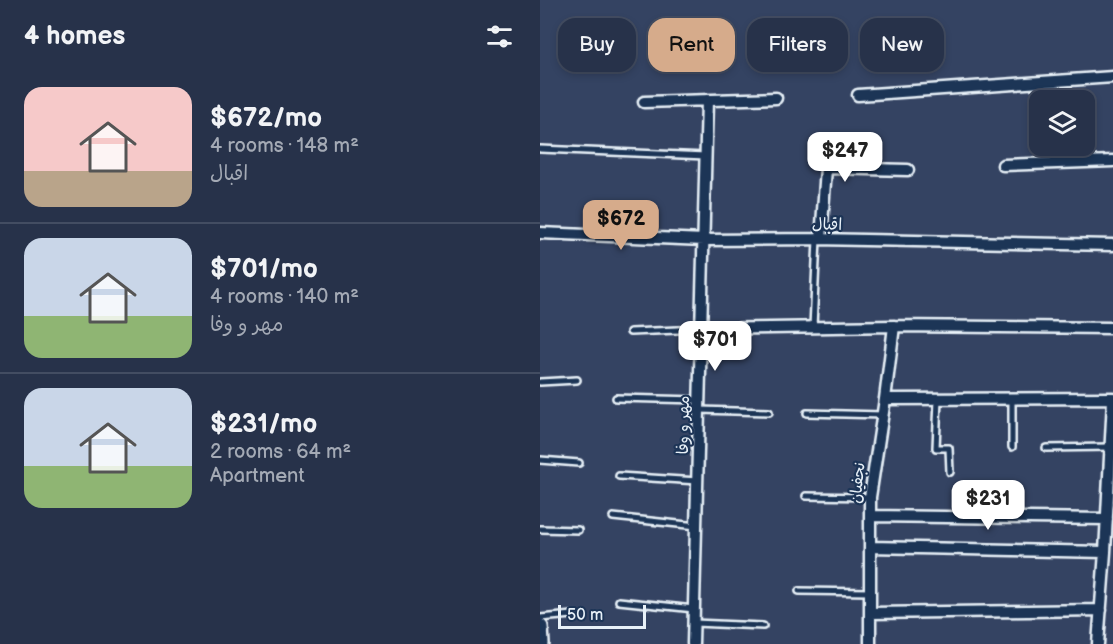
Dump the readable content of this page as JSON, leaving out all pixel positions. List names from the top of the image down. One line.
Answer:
{"streets":{"street":["اقبال","مهر و وفا","نجفیان"]},"crossings":[["اقبال","مهر و وفا"]],"scale_bar":"50 m","page":{"heading":"4 homes","chip":["Buy","Rent","Filters","New"],"list":[{"name":"$672/mo","note":"4 rooms · 148 m² · اقبال"},{"name":"$701/mo","note":"4 rooms · 140 m² · مهر و وفا"},{"name":"$231/mo","note":"2 rooms · 64 m² · Apartment"}],"price":["$247","$672","$701","$231"],"scale":"50 m"}}
